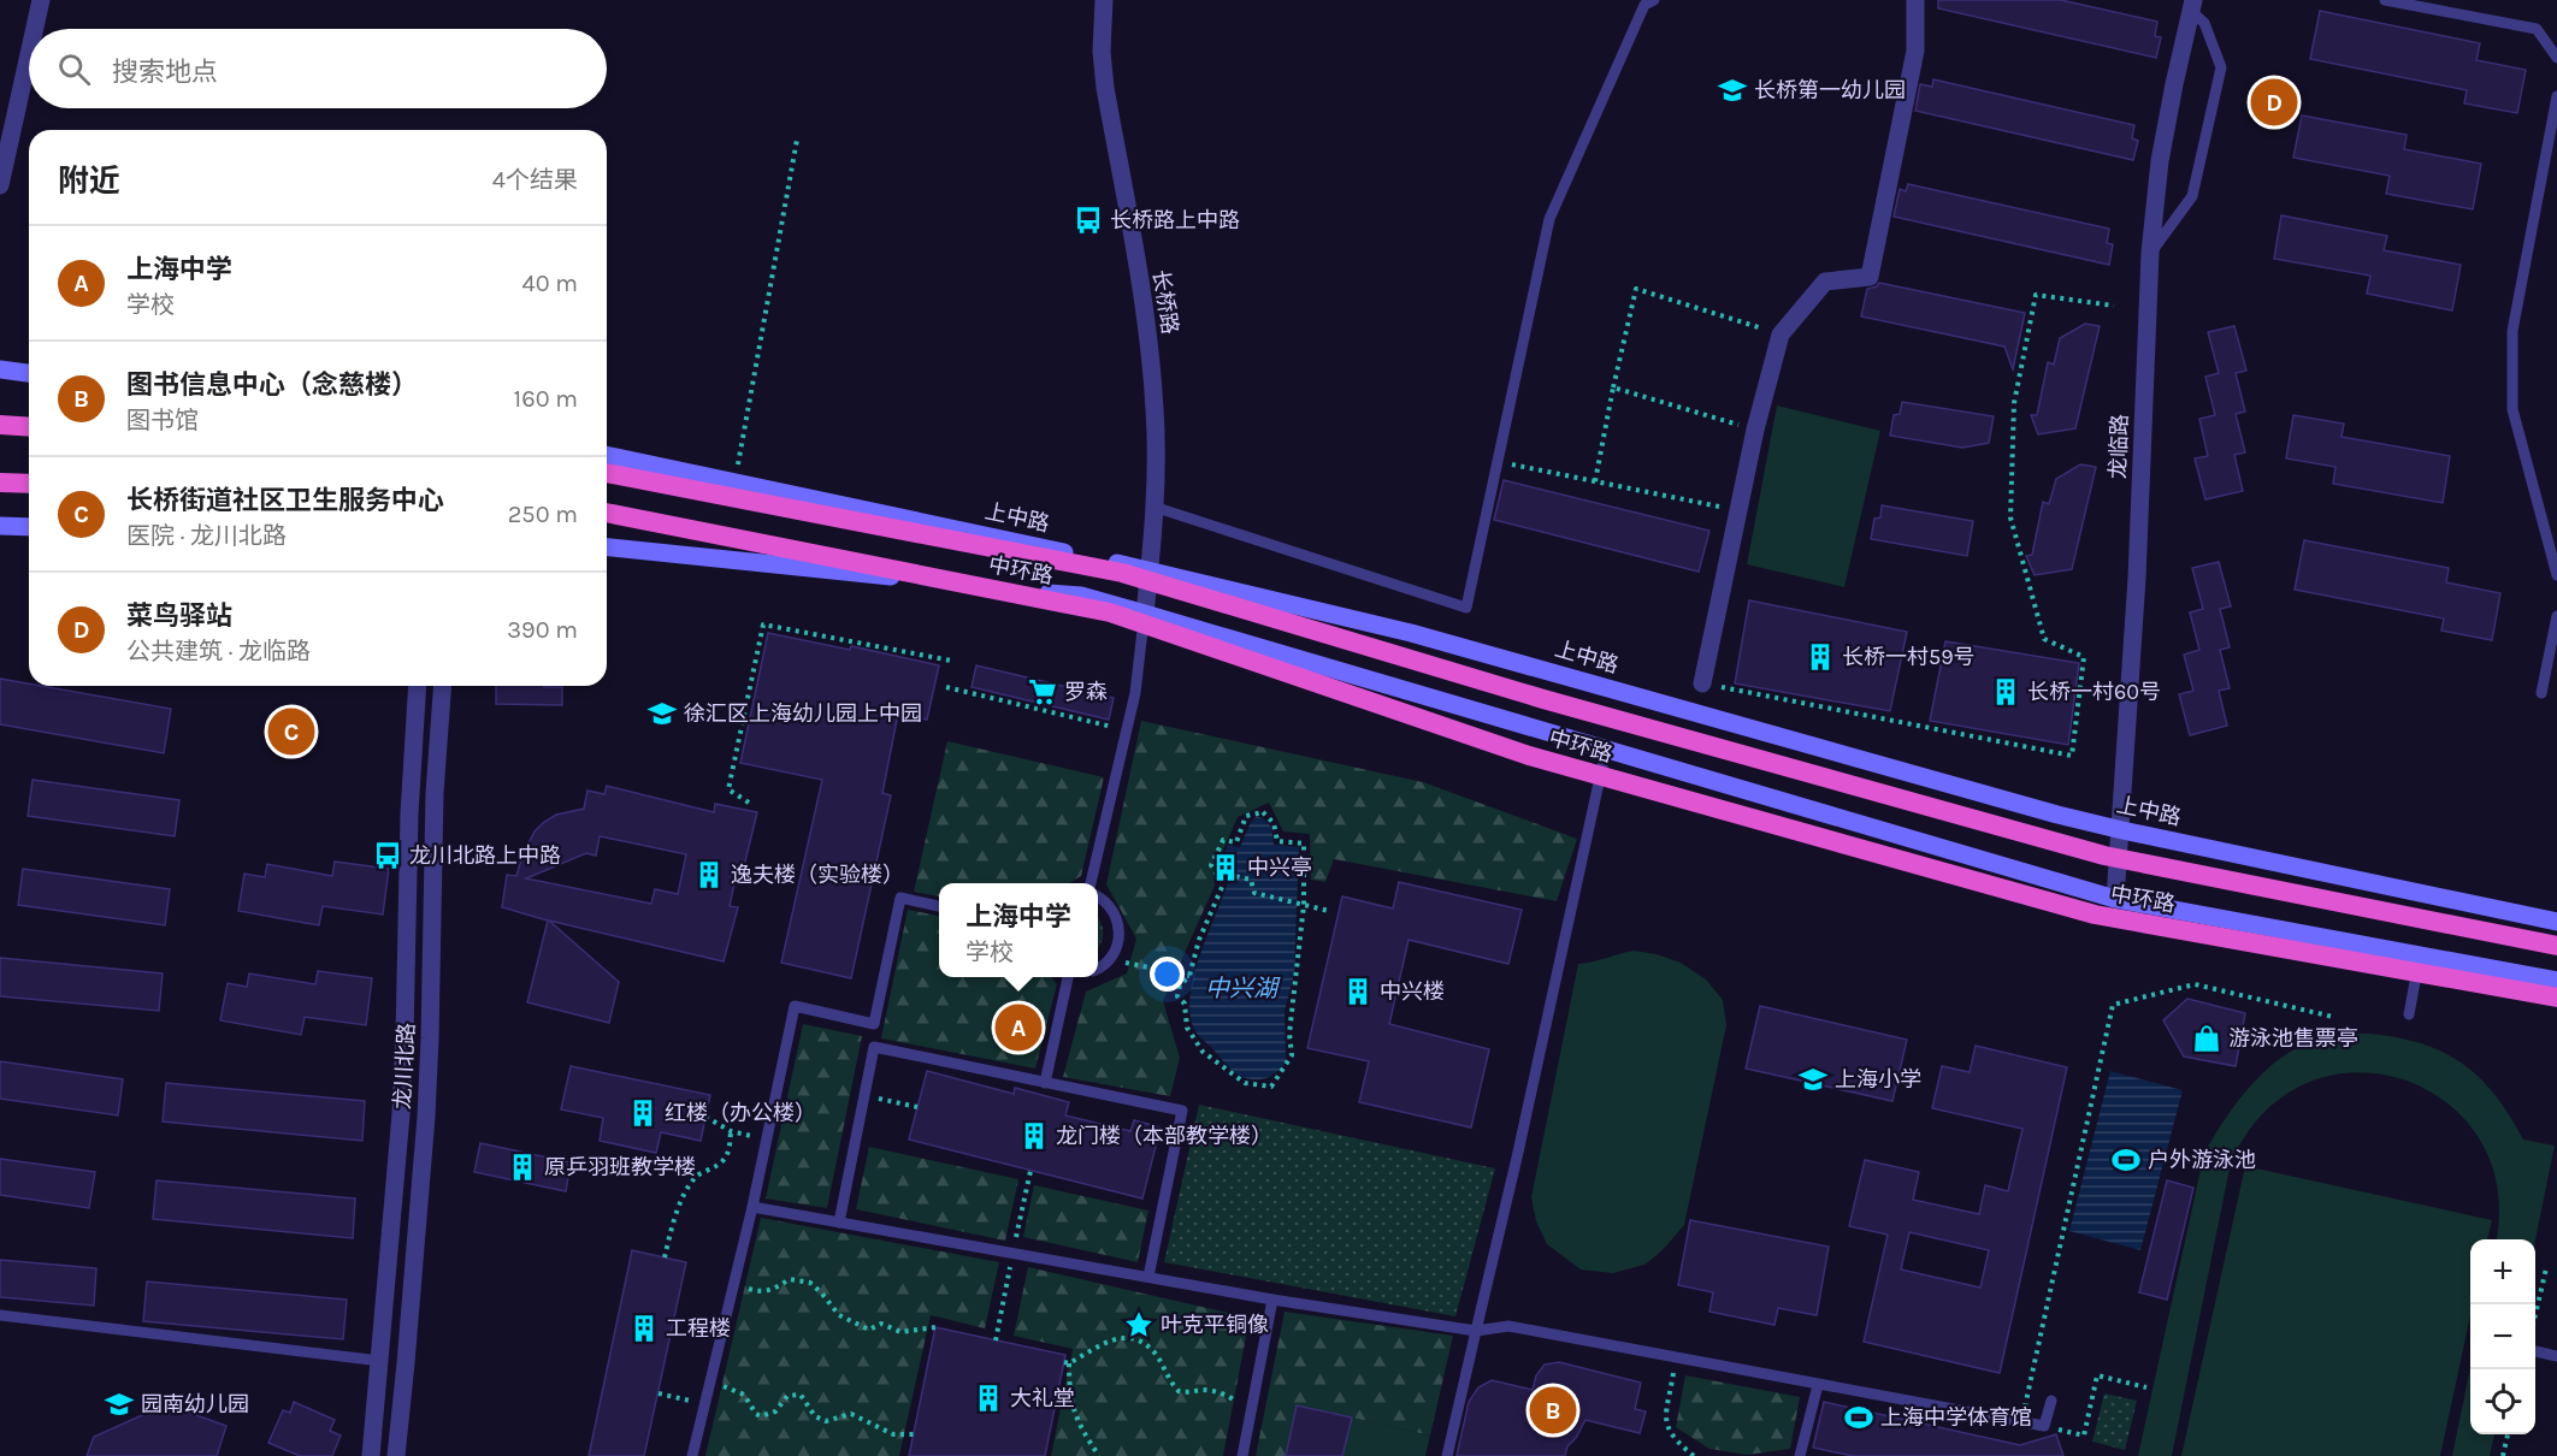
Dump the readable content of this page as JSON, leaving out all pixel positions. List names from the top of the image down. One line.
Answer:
{"streets":{"highway":["中环路"],"main road":["上中路"],"street":["长桥路","龙临路","龙川北路"]},"crossings":[["长桥路","上中路"],["龙临路","上中路"]],"water":["中兴湖"],"places":{"school or university":["长桥第一幼儿园","徐汇区上海幼儿园上中园","上海小学","园南幼儿园"],"bus stop":["长桥路上中路","龙川北路上中路"],"building":["长桥一村59号","长桥一村60号","中兴亭","逸夫楼（实验楼）","中兴楼","红楼（办公楼）","龙门楼（本部教学楼）","原乒羽班教学楼","工程楼","大礼堂"],"supermarket":["罗森"],"shop":["游泳池售票亭"],"sports":["户外游泳池","上海中学体育馆"],"place":["叶克平铜像"]},"page":{"search":"搜索地点","pins":["D","C","A","B"],"heading":["附近","4个结果"],"list":[{"mark":"A","name":"上海中学","note":"学校","value":"40 m"},{"mark":"B","name":"图书信息中心（念慈楼）","note":"图书馆","value":"160 m"},{"mark":"C","name":"长桥街道社区卫生服务中心","note":"医院 · 龙川北路","value":"250 m"},{"mark":"D","name":"菜鸟驿站","note":"公共建筑 · 龙临路","value":"390 m"}],"popup":["上海中学","学校"],"map_buttons":["+","−"]}}
